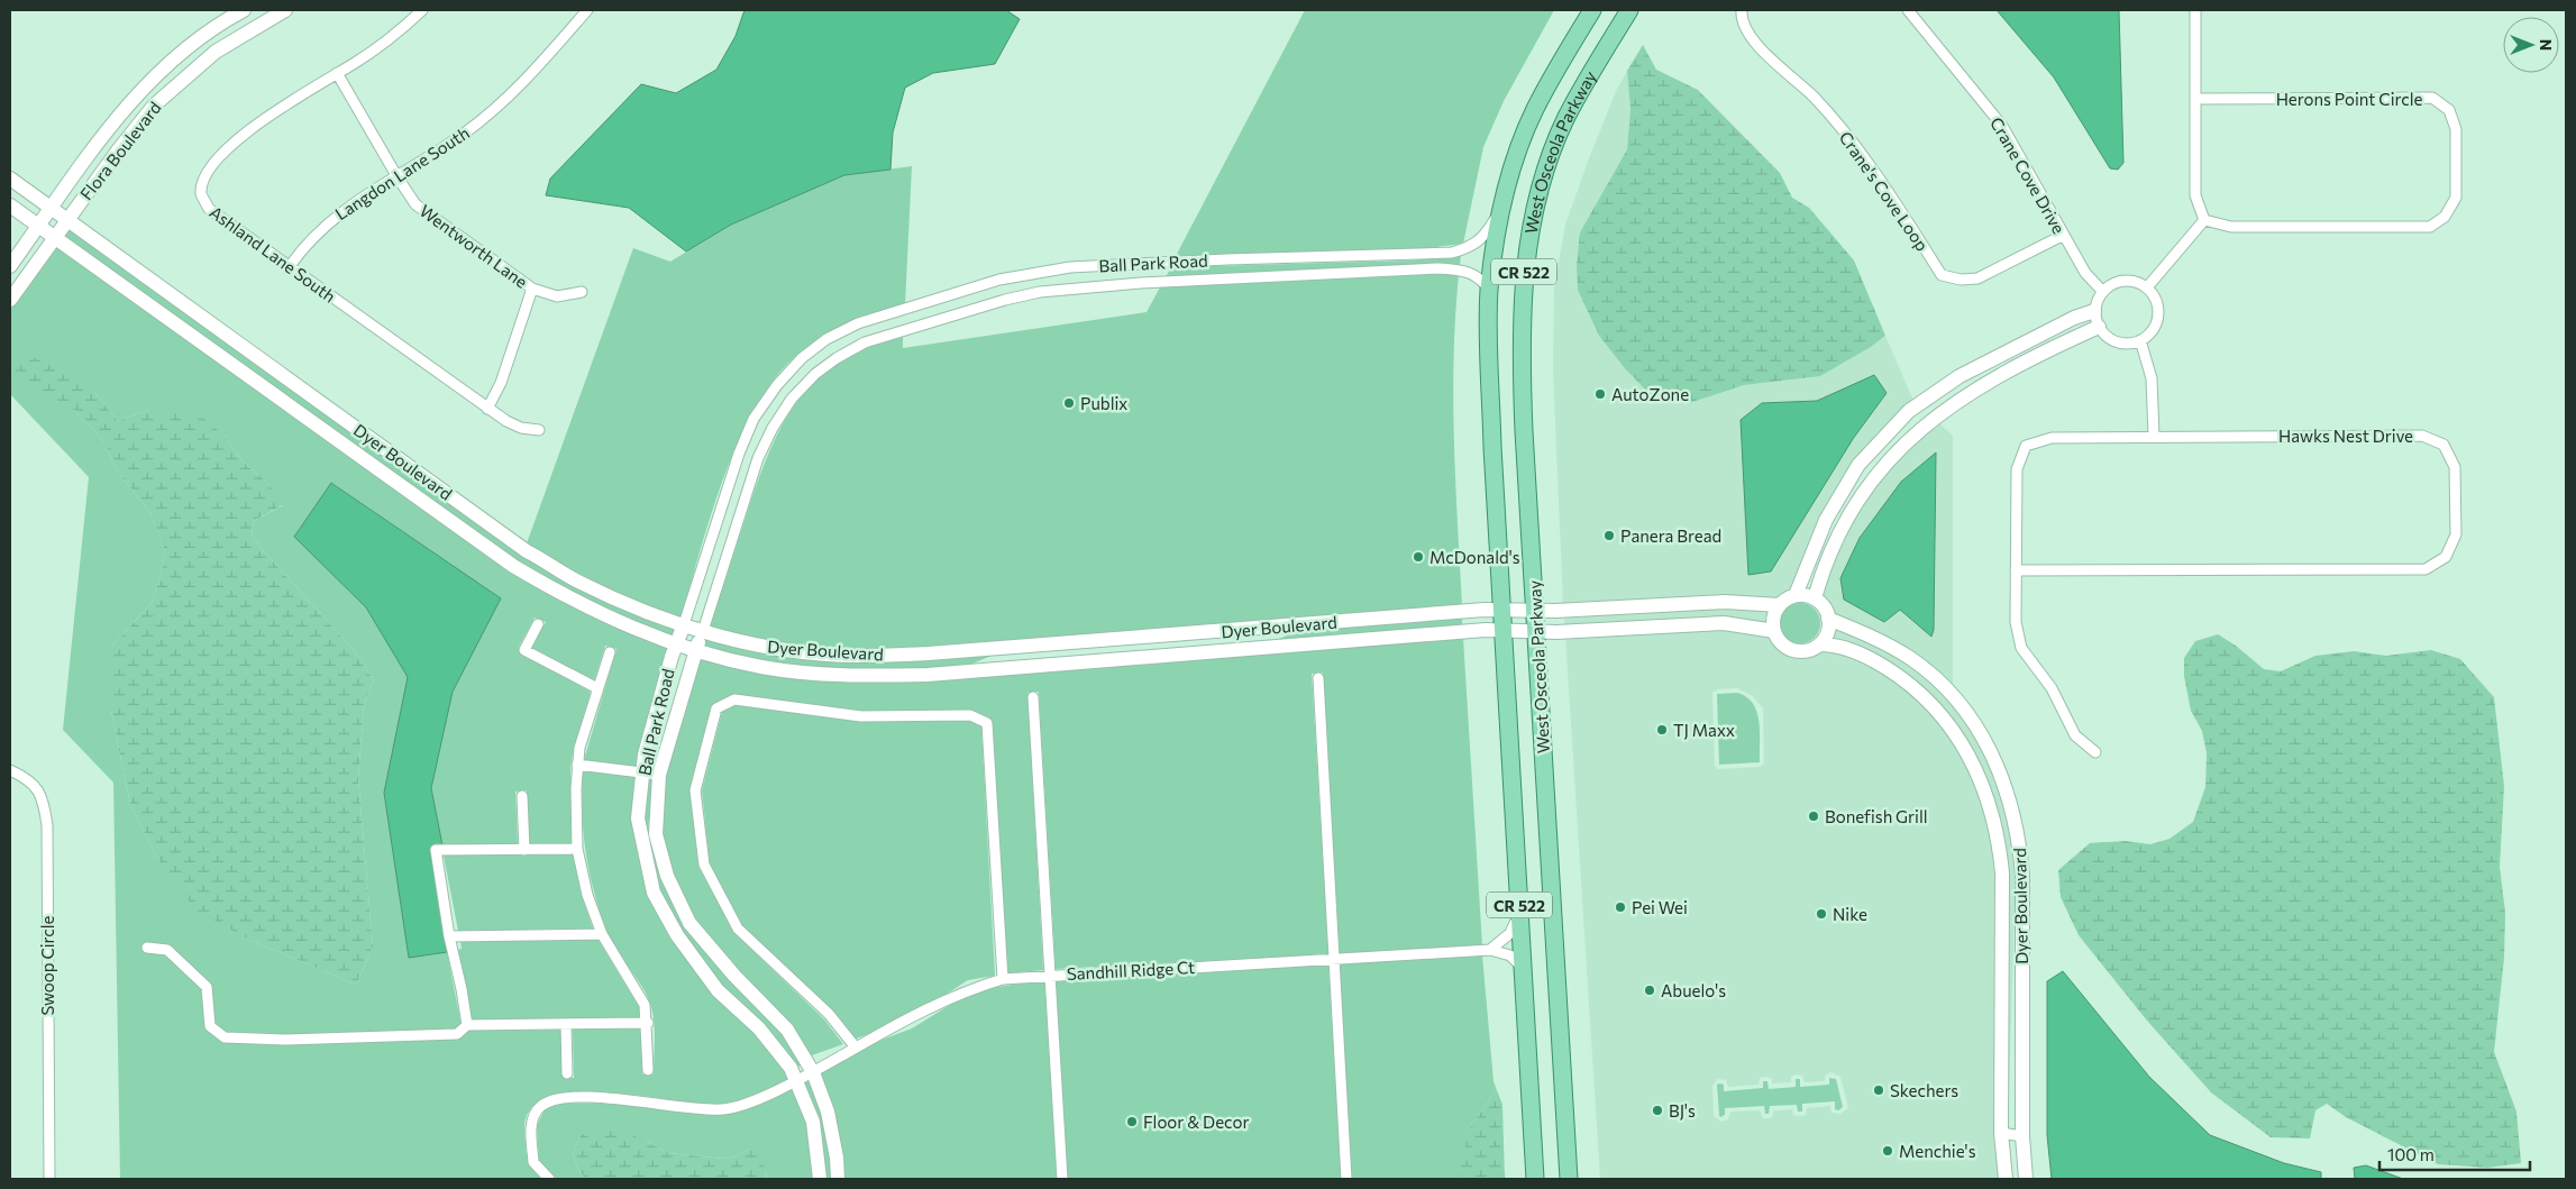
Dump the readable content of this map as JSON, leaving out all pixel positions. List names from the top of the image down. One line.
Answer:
{"streets":{"main road":["West Osceola Parkway","CR 522"],"street":["Herons Point Circle","Flora Boulevard","Langdon Lane South","Crane Cove Drive","Crane's Cove Loop","Wentworth Lane","Ashland Lane South","Ball Park Road","Hawks Nest Drive","Dyer Boulevard","Swoop Circle","Sandhill Ridge Ct"]},"crossings":[["Flora Boulevard","Dyer Boulevard"],["West Osceola Parkway","Ball Park Road"],["West Osceola Parkway","Dyer Boulevard"],["Langdon Lane South","Wentworth Lane"],["Langdon Lane South","Ashland Lane South"],["Crane Cove Drive","Crane's Cove Loop"],["Wentworth Lane","Ashland Lane South"],["Ball Park Road","Dyer Boulevard"],["Ball Park Road","Sandhill Ridge Ct"]],"places":["AutoZone","Publix","Panera Bread","McDonald's","TJ Maxx","Bonefish Grill","Pei Wei","Nike","Abuelo's","Skechers","BJ's","Floor & Decor","Menchie's"],"scale_bar":"100 m","north":"right"}
